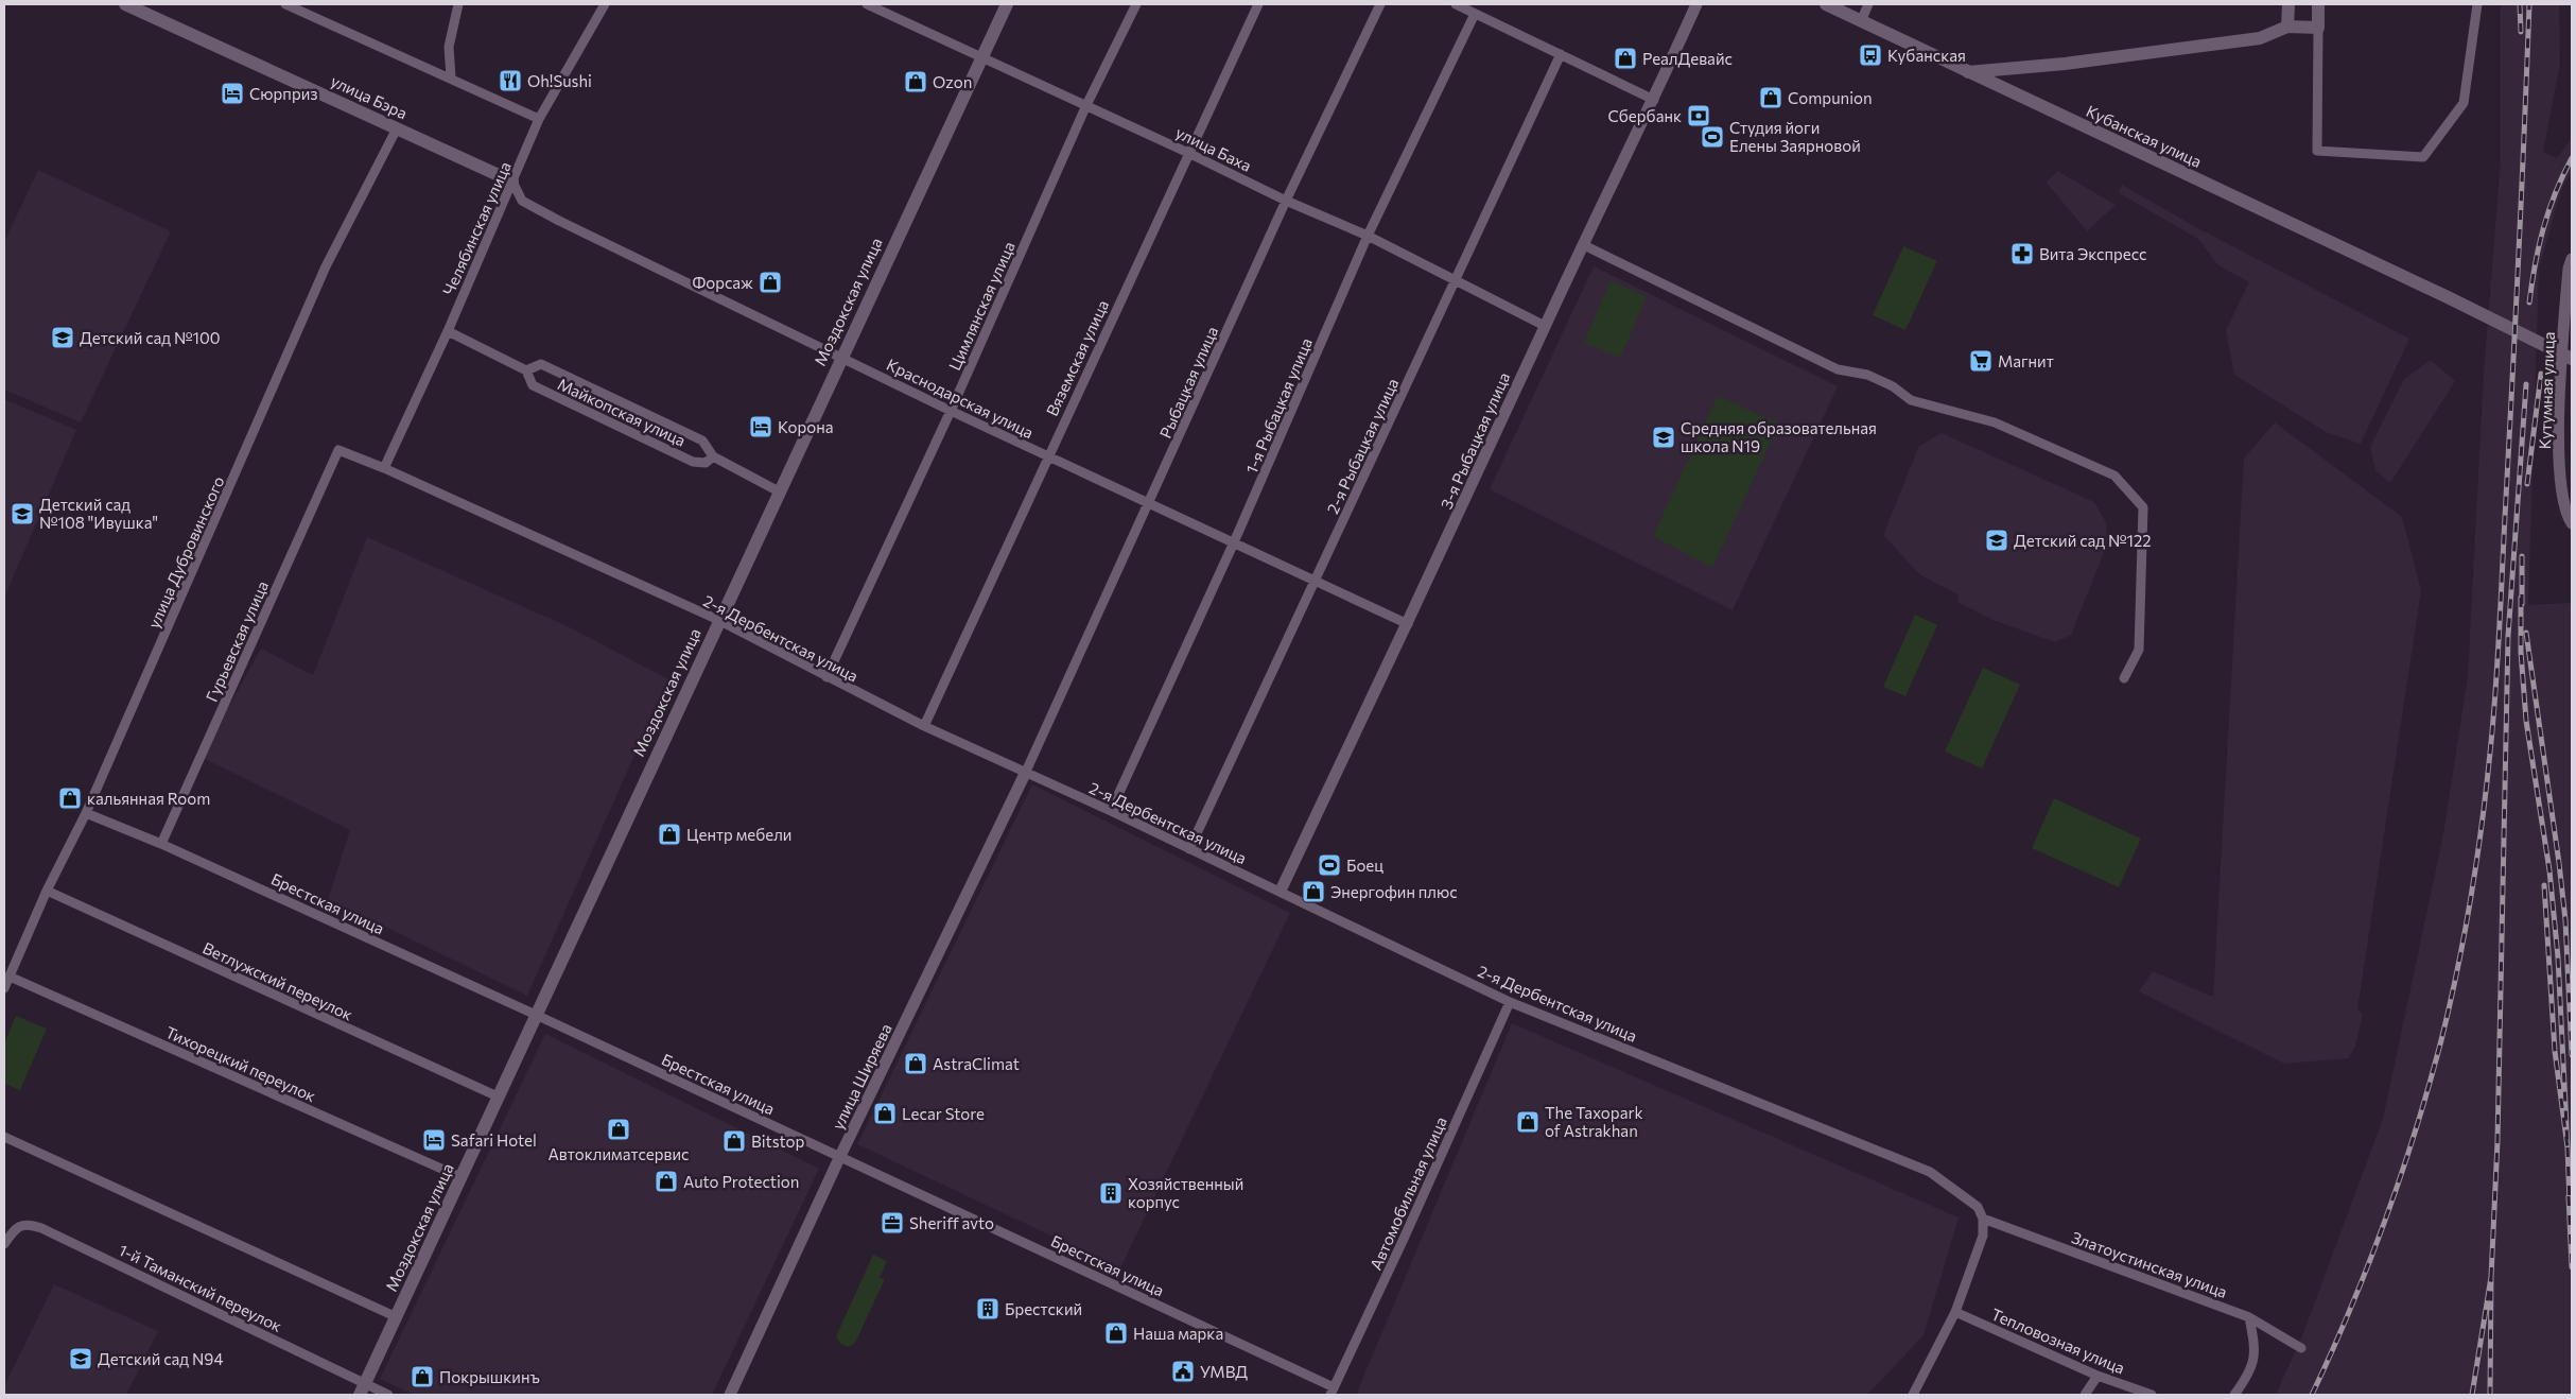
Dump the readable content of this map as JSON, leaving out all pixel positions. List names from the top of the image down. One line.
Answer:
{"streets":{"main road":["улица Бэра","Кубанская улица","Моздокская улица"],"street":["улица Баха","Челябинская улица","Цимлянская улица","Вяземская улица","Рыбацкая улица","Кутумная улица","Краснодарская улица","1-я Рыбацкая улица","Майкопская улица","3-я Рыбацкая улица","2-я Рыбацкая улица","улица Дубровинского","2-я Дербентская улица","Гурьевская улица","Брестская улица","Ветлужский переулок","Тихорецкий переулок","улица Ширяева","Автомобильная улица","Златоустинская улица","1-й Таманский переулок","Тепловозная улица"]},"crossings":[["улица Бэра","Челябинская улица"],["улица Бэра","Краснодарская улица"],["улица Бэра","улица Дубровинского"],["улица Баха","Моздокская улица"],["улица Баха","Цимлянская улица"],["улица Баха","Вяземская улица"],["улица Баха","Рыбацкая улица"],["улица Баха","1-я Рыбацкая улица"],["улица Баха","3-я Рыбацкая улица"],["улица Баха","2-я Рыбацкая улица"],["Челябинская улица","Краснодарская улица"],["Челябинская улица","Майкопская улица"],["Челябинская улица","2-я Дербентская улица"],["Моздокская улица","Краснодарская улица"],["Моздокская улица","Майкопская улица"],["Моздокская улица","2-я Дербентская улица"],["Моздокская улица","Брестская улица"],["Моздокская улица","Ветлужский переулок"],["Моздокская улица","Тихорецкий переулок"],["Моздокская улица","1-й Таманский переулок"],["Цимлянская улица","Краснодарская улица"],["Цимлянская улица","2-я Дербентская улица"],["Вяземская улица","Краснодарская улица"],["Вяземская улица","2-я Дербентская улица"],["Рыбацкая улица","Краснодарская улица"],["Рыбацкая улица","2-я Дербентская улица"],["Рыбацкая улица","улица Ширяева"],["Краснодарская улица","1-я Рыбацкая улица"],["Краснодарская улица","3-я Рыбацкая улица"],["Краснодарская улица","2-я Рыбацкая улица"],["1-я Рыбацкая улица","2-я Дербентская улица"],["3-я Рыбацкая улица","2-я Дербентская улица"],["2-я Рыбацкая улица","2-я Дербентская улица"],["улица Дубровинского","Брестская улица"],["улица Дубровинского","Ветлужский переулок"],["улица Дубровинского","Тихорецкий переулок"],["2-я Дербентская улица","Гурьевская улица"],["2-я Дербентская улица","улица Ширяева"],["2-я Дербентская улица","Автомобильная улица"],["2-я Дербентская улица","Златоустинская улица"],["Гурьевская улица","Брестская улица"],["Брестская улица","улица Ширяева"],["Брестская улица","Автомобильная улица"]],"places":{"bus stop":["Кубанская"],"shop":["РеалДевайс","Ozon","Compunion","Форсаж","кальянная Room","Центр мебели","Энергофин плюс","AstraClimat","Lecar Store","The Taxopark of Astrakhan","Автоклиматсервис","Bitstop","Auto Protection","Наша марка","Покрышкинъ"],"restaurant":["Oh!Sushi"],"hotel":["Сюрприз","Корона","Safari Hotel"],"bank":["Сбербанк"],"sports":["Студия йоги Елены Заярновой","Боец"],"pharmacy":["Вита Экспресс"],"school or university":["Детский сад №100","Средняя образовательная школа N19","Детский сад №108 \"Ивушка\"","Детский сад №122","Детский сад N94"],"supermarket":["Магнит"],"building":["Хозяйственный корпус","Брестский"],"office":["Sheriff avto"],"public building":["УМВД"]}}
